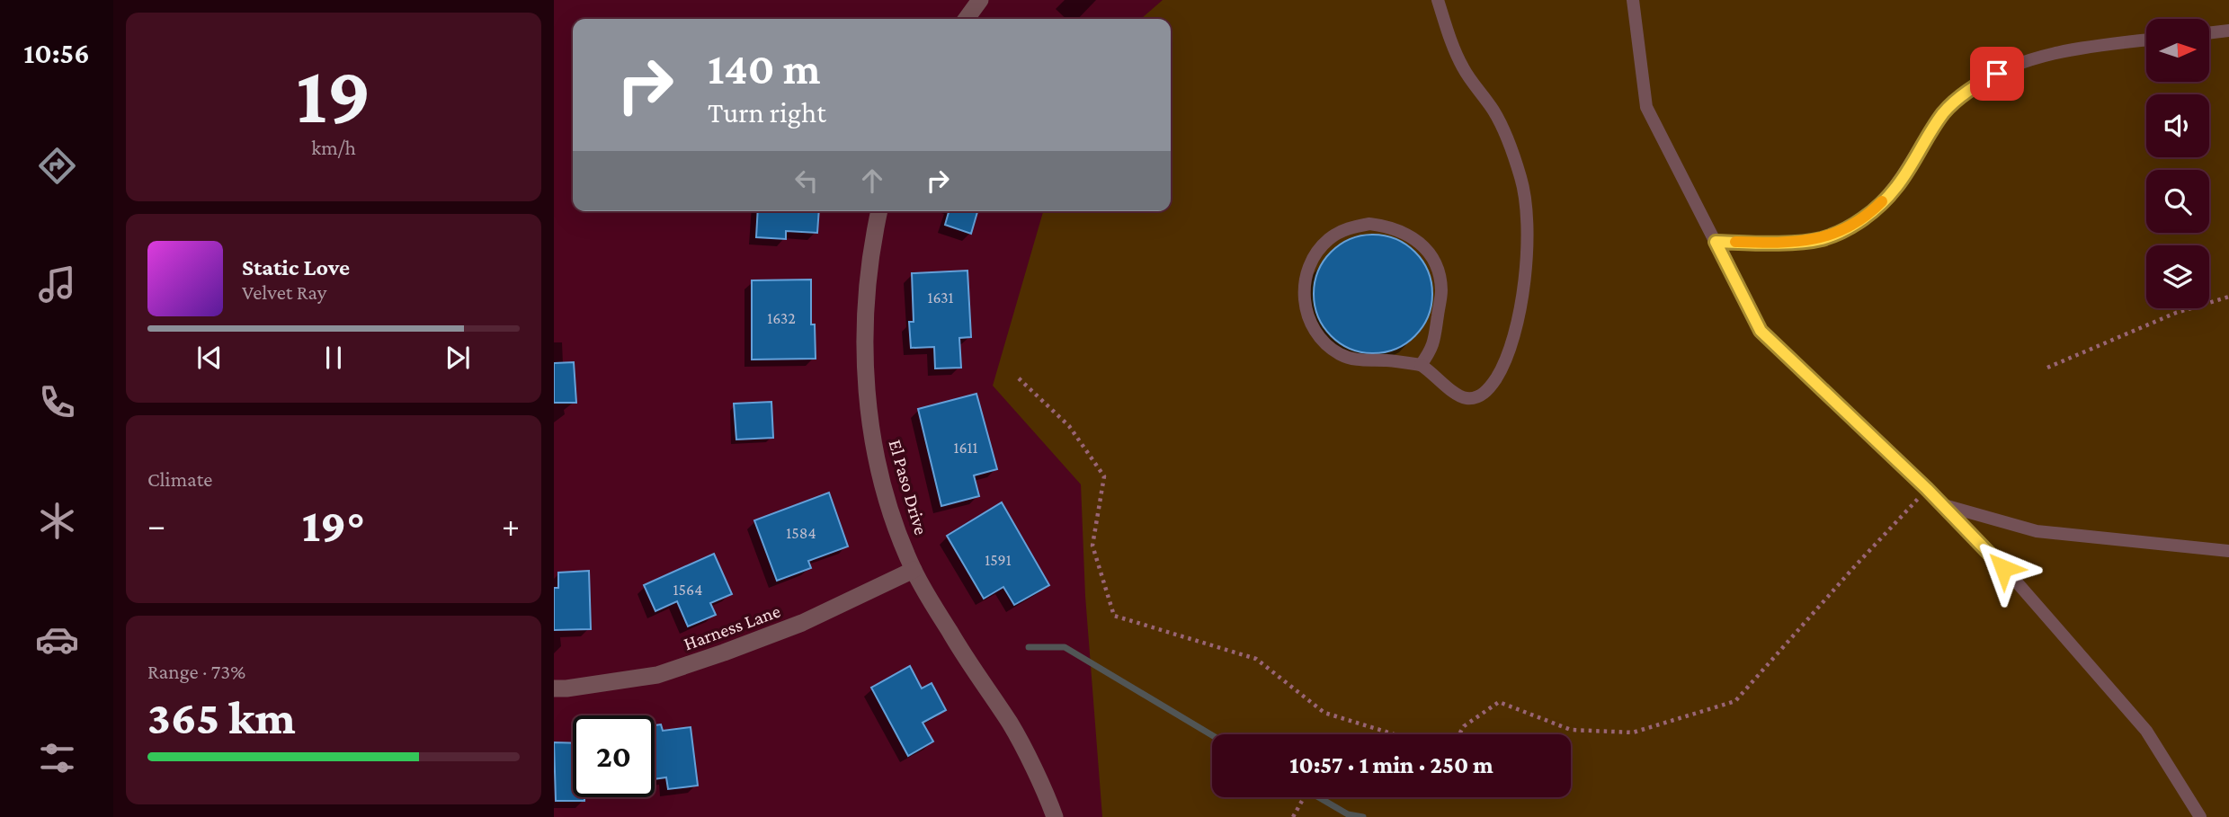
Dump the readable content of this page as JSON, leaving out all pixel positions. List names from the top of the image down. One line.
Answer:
{"streets":{"street":["El Paso Drive","Harness Lane"]},"crossings":[["El Paso Drive","Harness Lane"]],"house_numbers":["1631","1632","1611","1584","1591","1564"],"north":"right","page":{"tabs":"10:56","tile":[["19","km/h"],"Climate",["Range · 73%","365 km"]],"turn":["140 m","Turn right"],"song":["Static Love","Velvet Ray"],"heat":["−","19°","+"],"limit":"20","trip":"10:57 · 1 min · 250 m"}}
